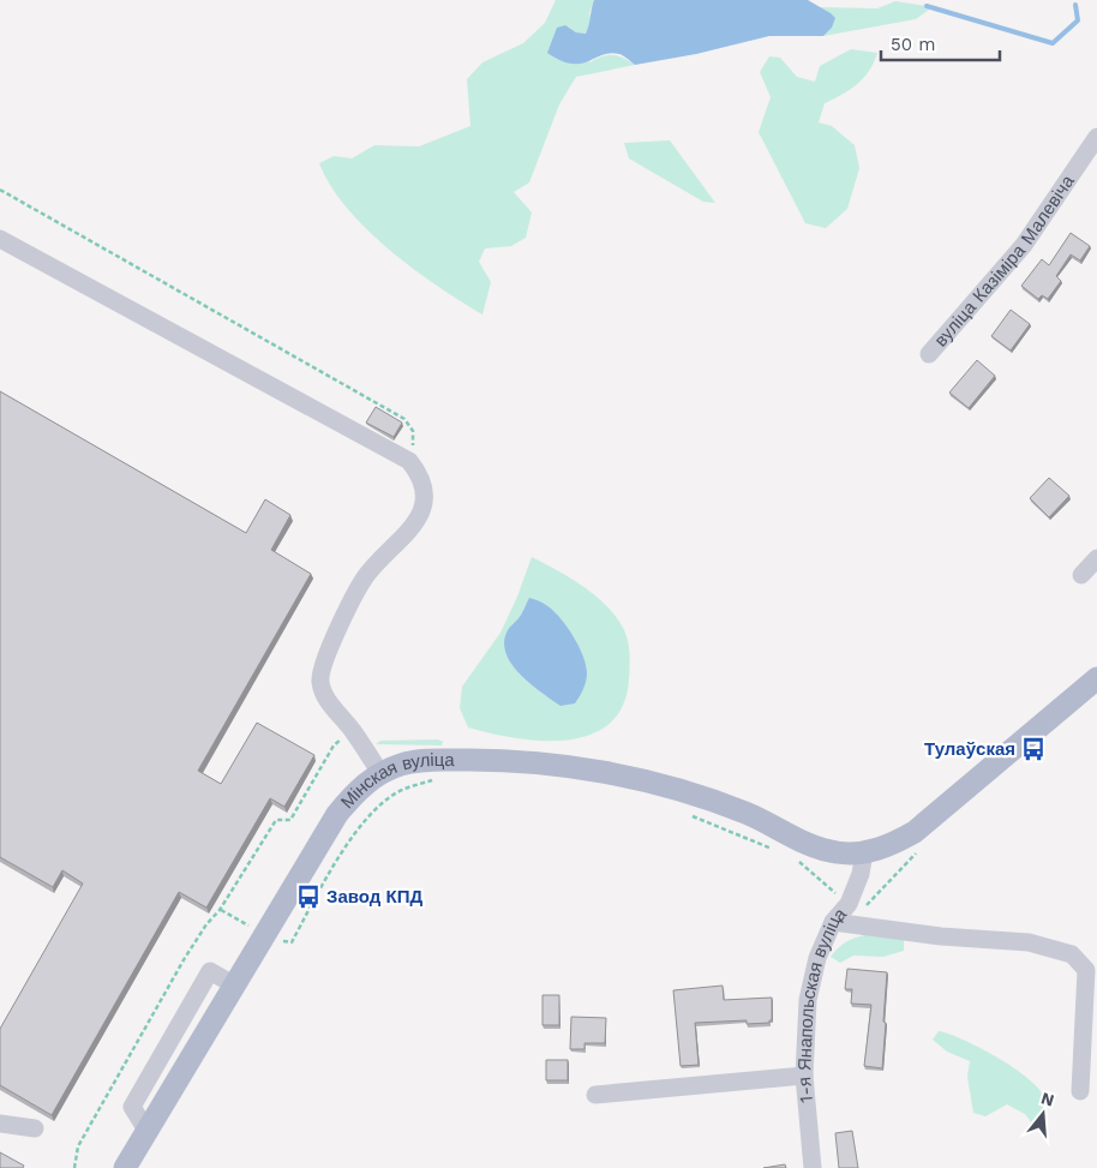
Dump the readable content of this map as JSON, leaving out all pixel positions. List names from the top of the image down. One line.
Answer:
{"streets":{"main road":["Мінская вуліца"],"street":["вуліца Казіміра Малевіча","1-я Янапольская вуліца"]},"crossings":[["Мінская вуліца","1-я Янапольская вуліца"]],"places":{"bus stop":["Тулаўская","Завод КПД"]},"scale_bar":"50 m","north":"top"}
